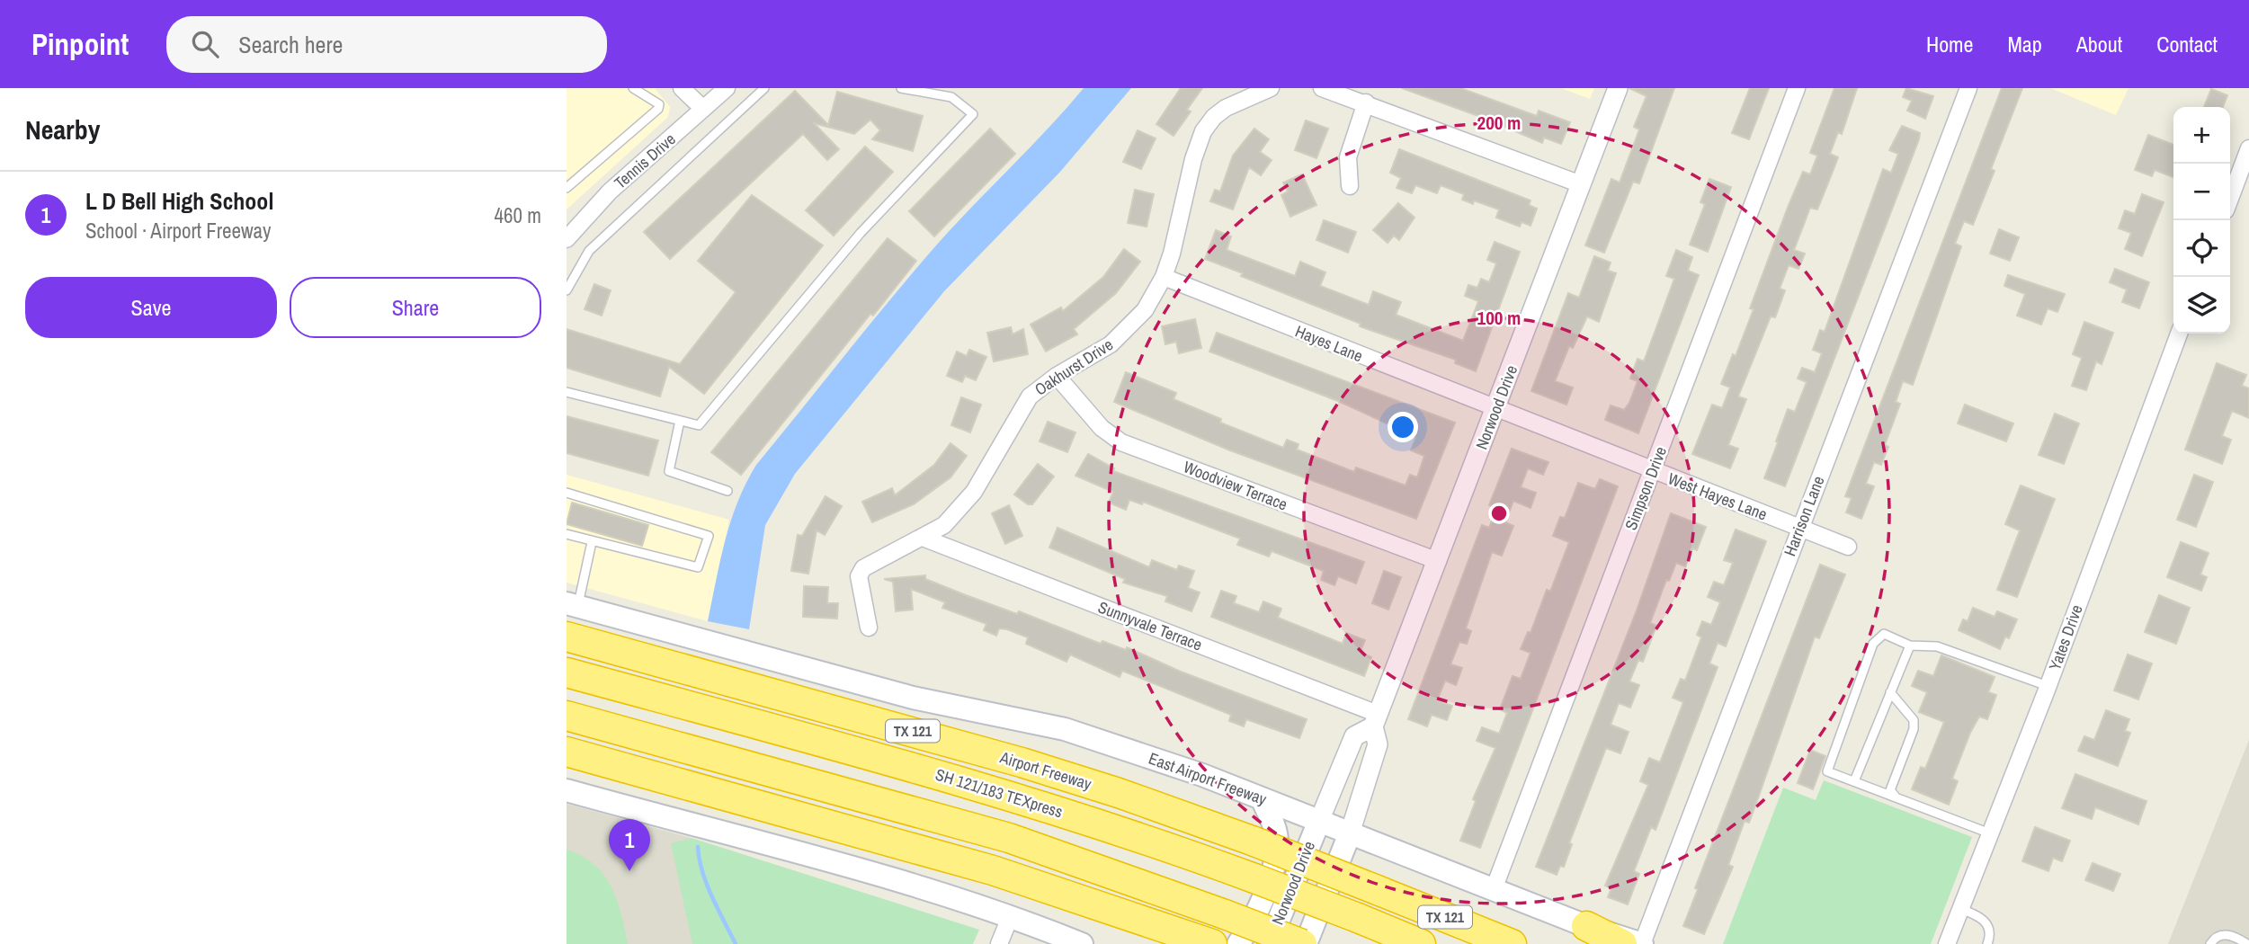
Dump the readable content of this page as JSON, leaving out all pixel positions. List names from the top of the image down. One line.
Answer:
{"streets":{"highway":["TX 121","Airport Freeway","SH 121/183 TEXpress"],"main road":["Norwood Drive","East Airport Freeway"],"street":["Tennis Drive","Hayes Lane","Oakhurst Drive","Woodview Terrace","Simpson Drive","West Hayes Lane","Harrison Lane","Sunnyvale Terrace","Yates Drive"]},"crossings":[["Hayes Lane","Oakhurst Drive"],["Hayes Lane","Norwood Drive"],["Hayes Lane","West Hayes Lane"],["Oakhurst Drive","Woodview Terrace"],["Oakhurst Drive","Sunnyvale Terrace"],["Norwood Drive","Woodview Terrace"],["Norwood Drive","West Hayes Lane"],["Norwood Drive","Sunnyvale Terrace"],["Norwood Drive","East Airport Freeway"],["Simpson Drive","West Hayes Lane"],["West Hayes Lane","Harrison Lane"]],"page":{"header":"Pinpoint","search":"Search here","nav":["Home","Map","About","Contact"],"heading":"Nearby","map_buttons":["+","−"],"list":[{"mark":"1","name":"L D Bell High School","note":"School · Airport Freeway","value":"460 m"}],"buttons":["Save","Share"],"pins":"1"},"rings":["200 m","100 m"]}
